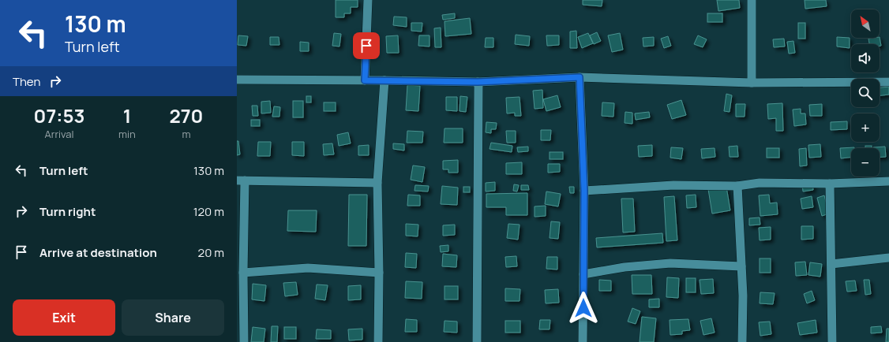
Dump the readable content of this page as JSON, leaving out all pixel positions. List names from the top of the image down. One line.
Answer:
{"north":"top left","page":{"turn":["130 m","Turn left"],"map_buttons":["+","−"],"then":"Then","eta":["07:53","Arrival","1","min","270","m"],"list":[{"name":"Turn left","value":"130 m"},{"name":"Turn right","value":"120 m"},{"name":"Arrive at destination","value":"20 m"}],"buttons":["Exit","Share"]}}
